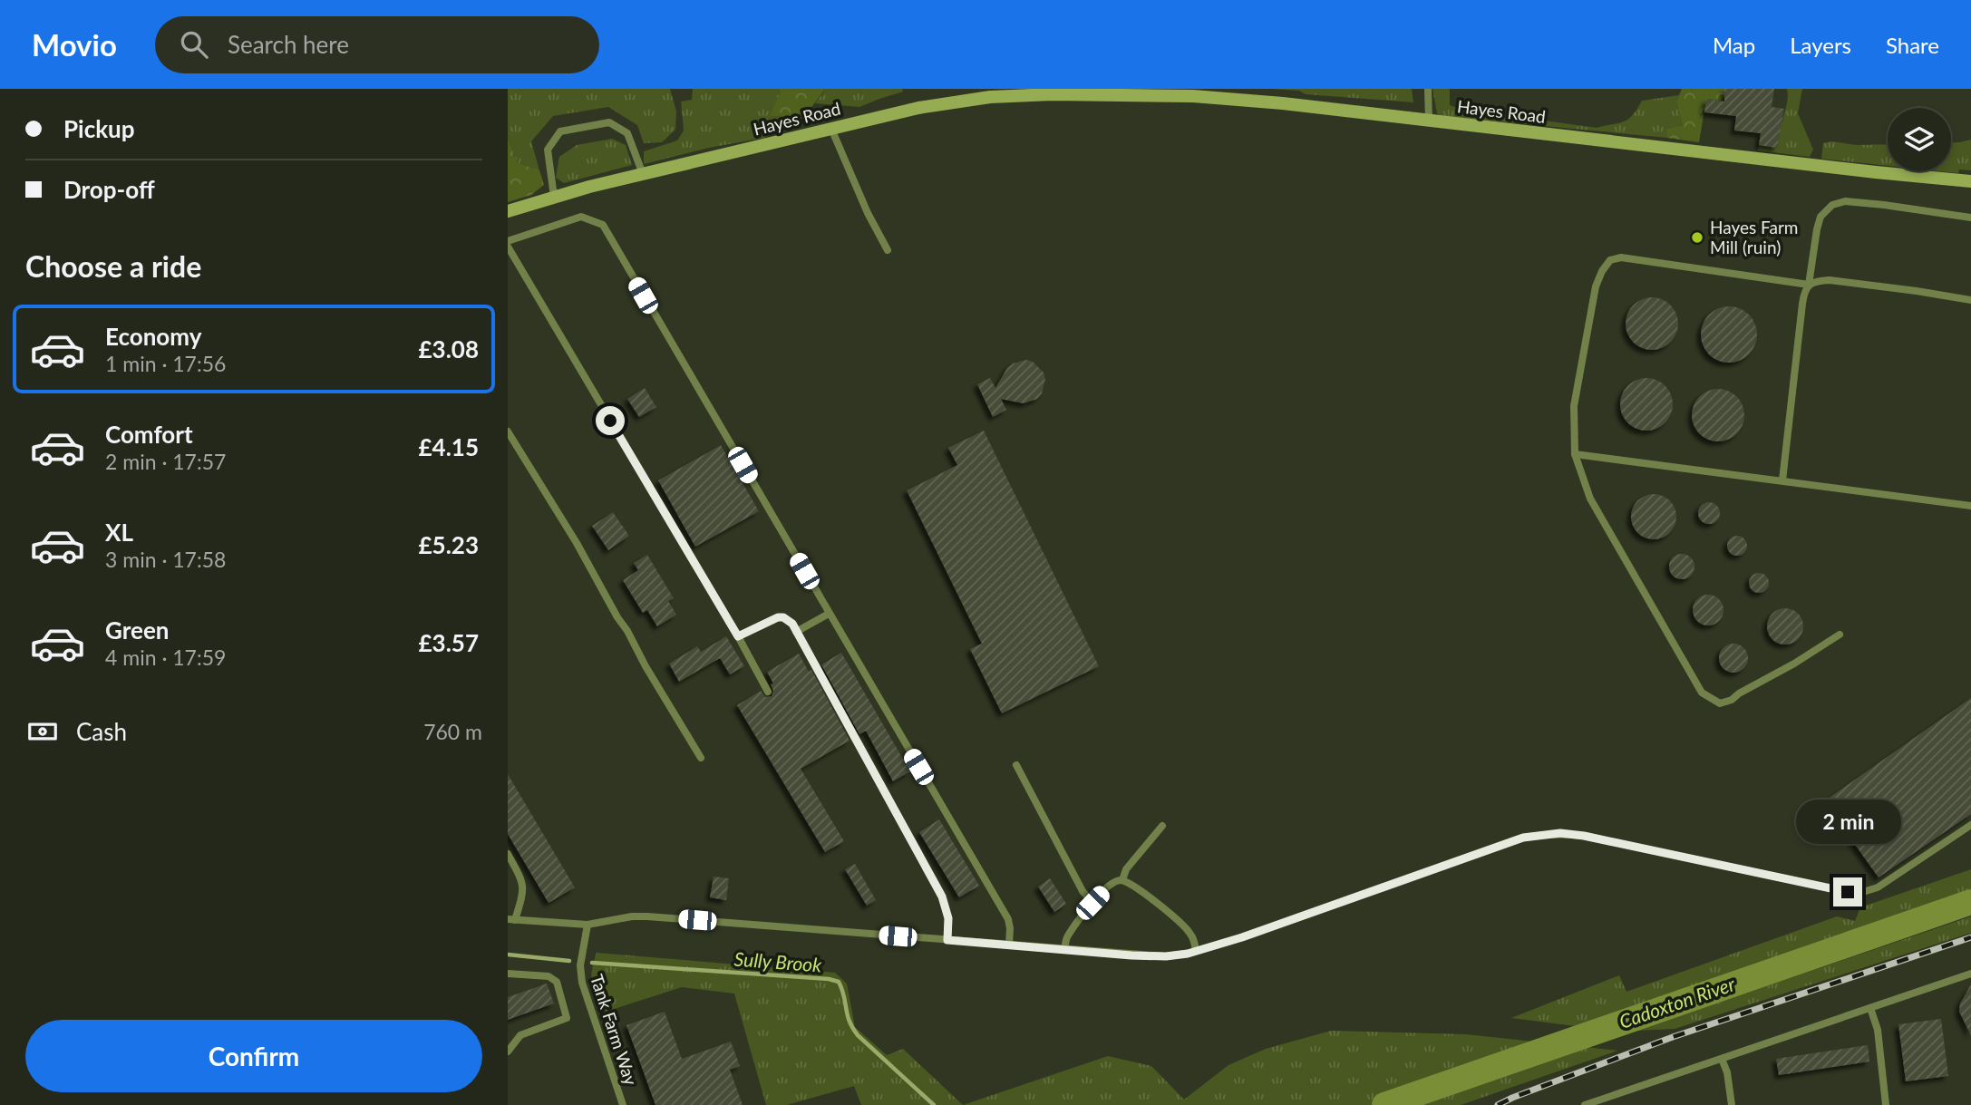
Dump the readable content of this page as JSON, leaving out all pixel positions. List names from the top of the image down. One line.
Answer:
{"streets":{"street":["Hayes Road"],"lane":["Tank Farm Way"]},"water":["Sully Brook","Cadoxton River"],"places":["Hayes Farm Mill (ruin)"],"page":{"header":"Movio","search":"Search here","nav":["Map","Layers","Share"],"banner":["Pickup","Drop-off"],"heading":"Choose a ride","list":[{"name":"Economy","note":"1 min · 17:56","value":"£3.08"},{"name":"Comfort","note":"2 min · 17:57","value":"£4.15"},{"name":"XL","note":"3 min · 17:58","value":"£5.23"},{"name":"Green","note":"4 min · 17:59","value":"£3.57"}],"pay":["Cash","760 m"],"bubble":"2 min","buttons":"Confirm"}}
